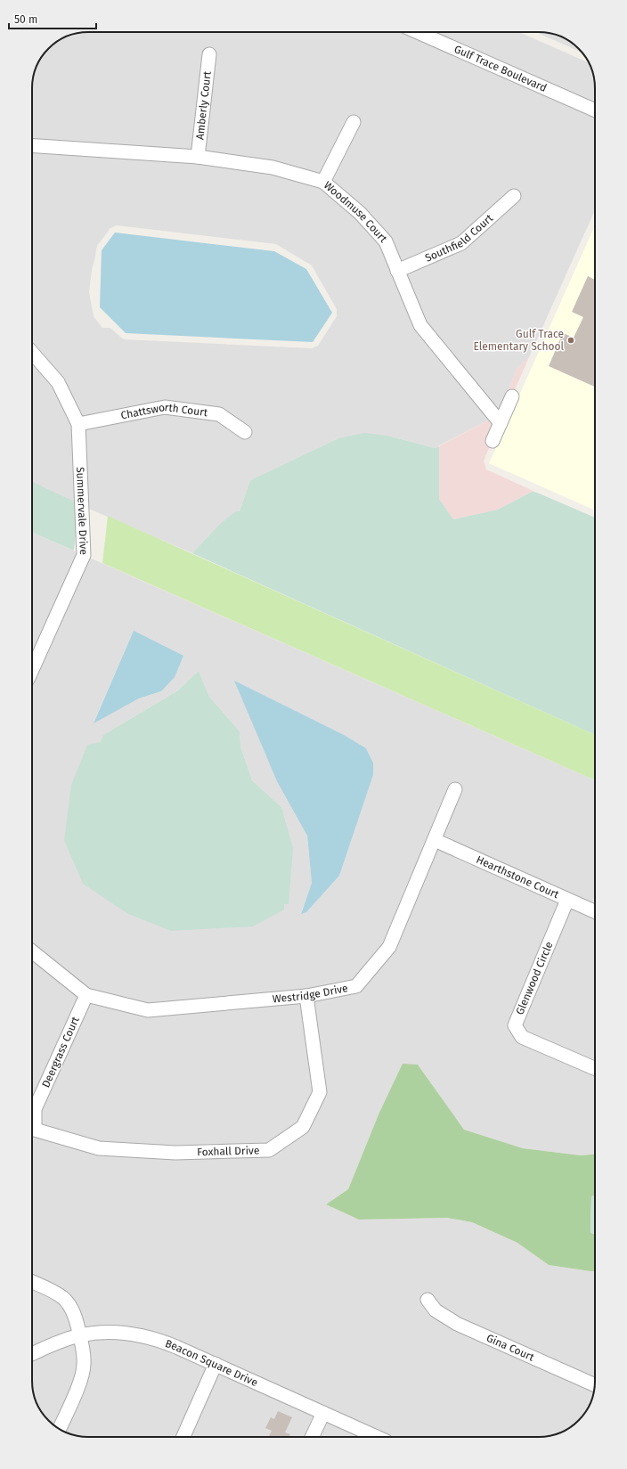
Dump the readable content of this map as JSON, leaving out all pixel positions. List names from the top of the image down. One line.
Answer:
{"streets":{"street":["Gulf Trace Boulevard","Amberly Court","Woodmuse Court","Southfield Court","Chattsworth Court","Summervale Drive","Hearthstone Court","Glenwood Circle","Westridge Drive","Deergrass Court","Foxhall Drive","Gina Court","Beacon Square Drive"]},"crossings":[["Amberly Court","Woodmuse Court"],["Woodmuse Court","Southfield Court"],["Chattsworth Court","Summervale Drive"],["Hearthstone Court","Glenwood Circle"],["Hearthstone Court","Westridge Drive"],["Westridge Drive","Deergrass Court"],["Westridge Drive","Foxhall Drive"],["Deergrass Court","Foxhall Drive"]],"places":["Gulf Trace Elementary School"],"scale_bar":"50 m"}
